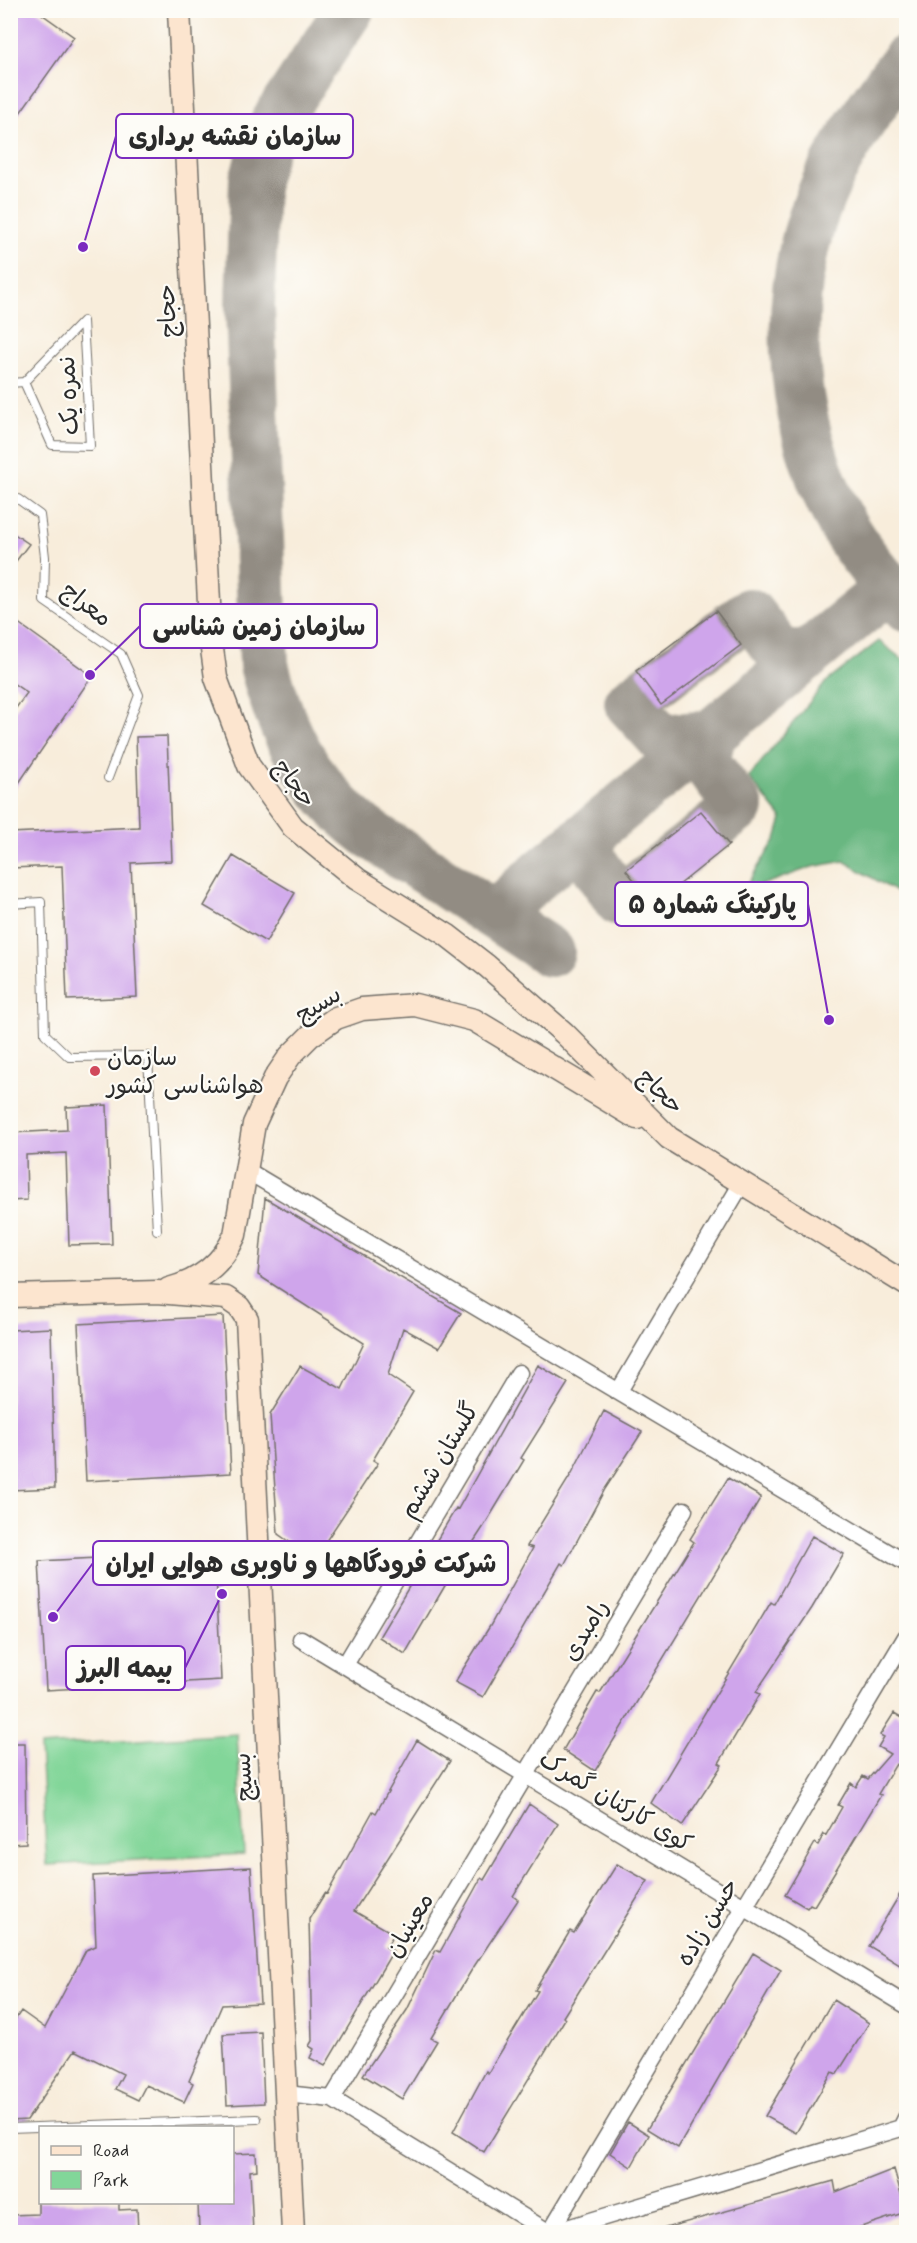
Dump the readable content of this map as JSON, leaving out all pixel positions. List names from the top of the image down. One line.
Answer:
{"streets":{"main road":["حجاج","بسیج"],"street":["گلستان ششم","رامبدی","کوی کارکنان گمرک","حسن زاده","معینیان"],"lane":["نمره یک","معراج"]},"crossings":[["حجاج","بسیج"],["گلستان ششم","کوی کارکنان گمرک"],["رامبدی","کوی کارکنان گمرک"],["رامبدی","معینیان"],["کوی کارکنان گمرک","حسن زاده"],["کوی کارکنان گمرک","معینیان"]],"places":["سازمان نقشه برداری","سازمان زمین شناسی","پارکینگ شماره ۵","سازمان هواشناسی کشور","بیمه البرز","شرکت فرودگاهها و ناوبری هوایی ایران"],"legend":["Road","Park"]}
